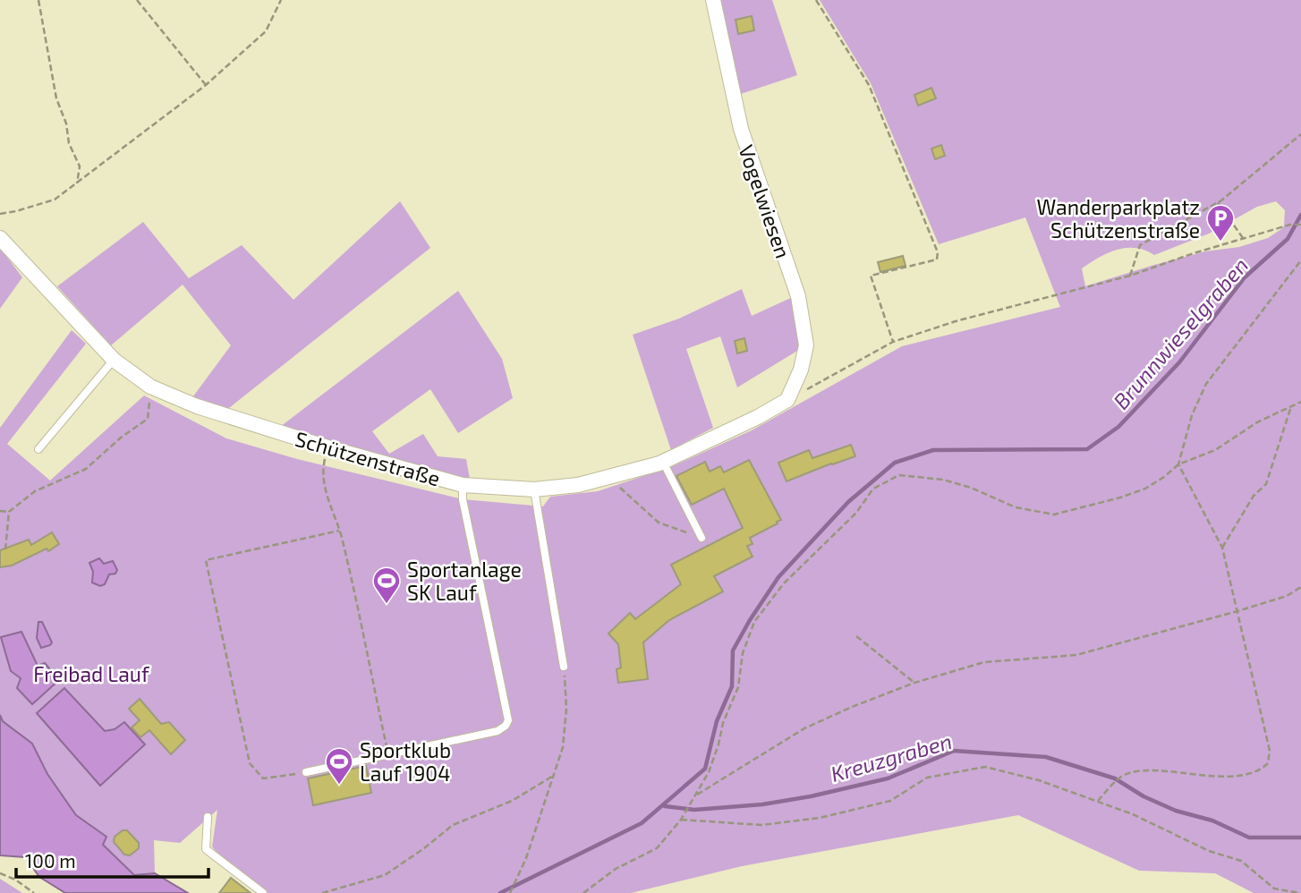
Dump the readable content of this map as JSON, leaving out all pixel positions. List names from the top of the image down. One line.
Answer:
{"streets":{"street":["Vogelwiesen","Schützenstraße"]},"crossings":[["Vogelwiesen","Schützenstraße"]],"water":["Brunnwieselgraben","Kreuzgraben"],"parks":["Freibad Lauf"],"places":{"parking":["Wanderparkplatz Schützenstraße"],"sports":["Sportanlage SK Lauf","Sportklub Lauf 1904"]},"scale_bar":"100 m"}
